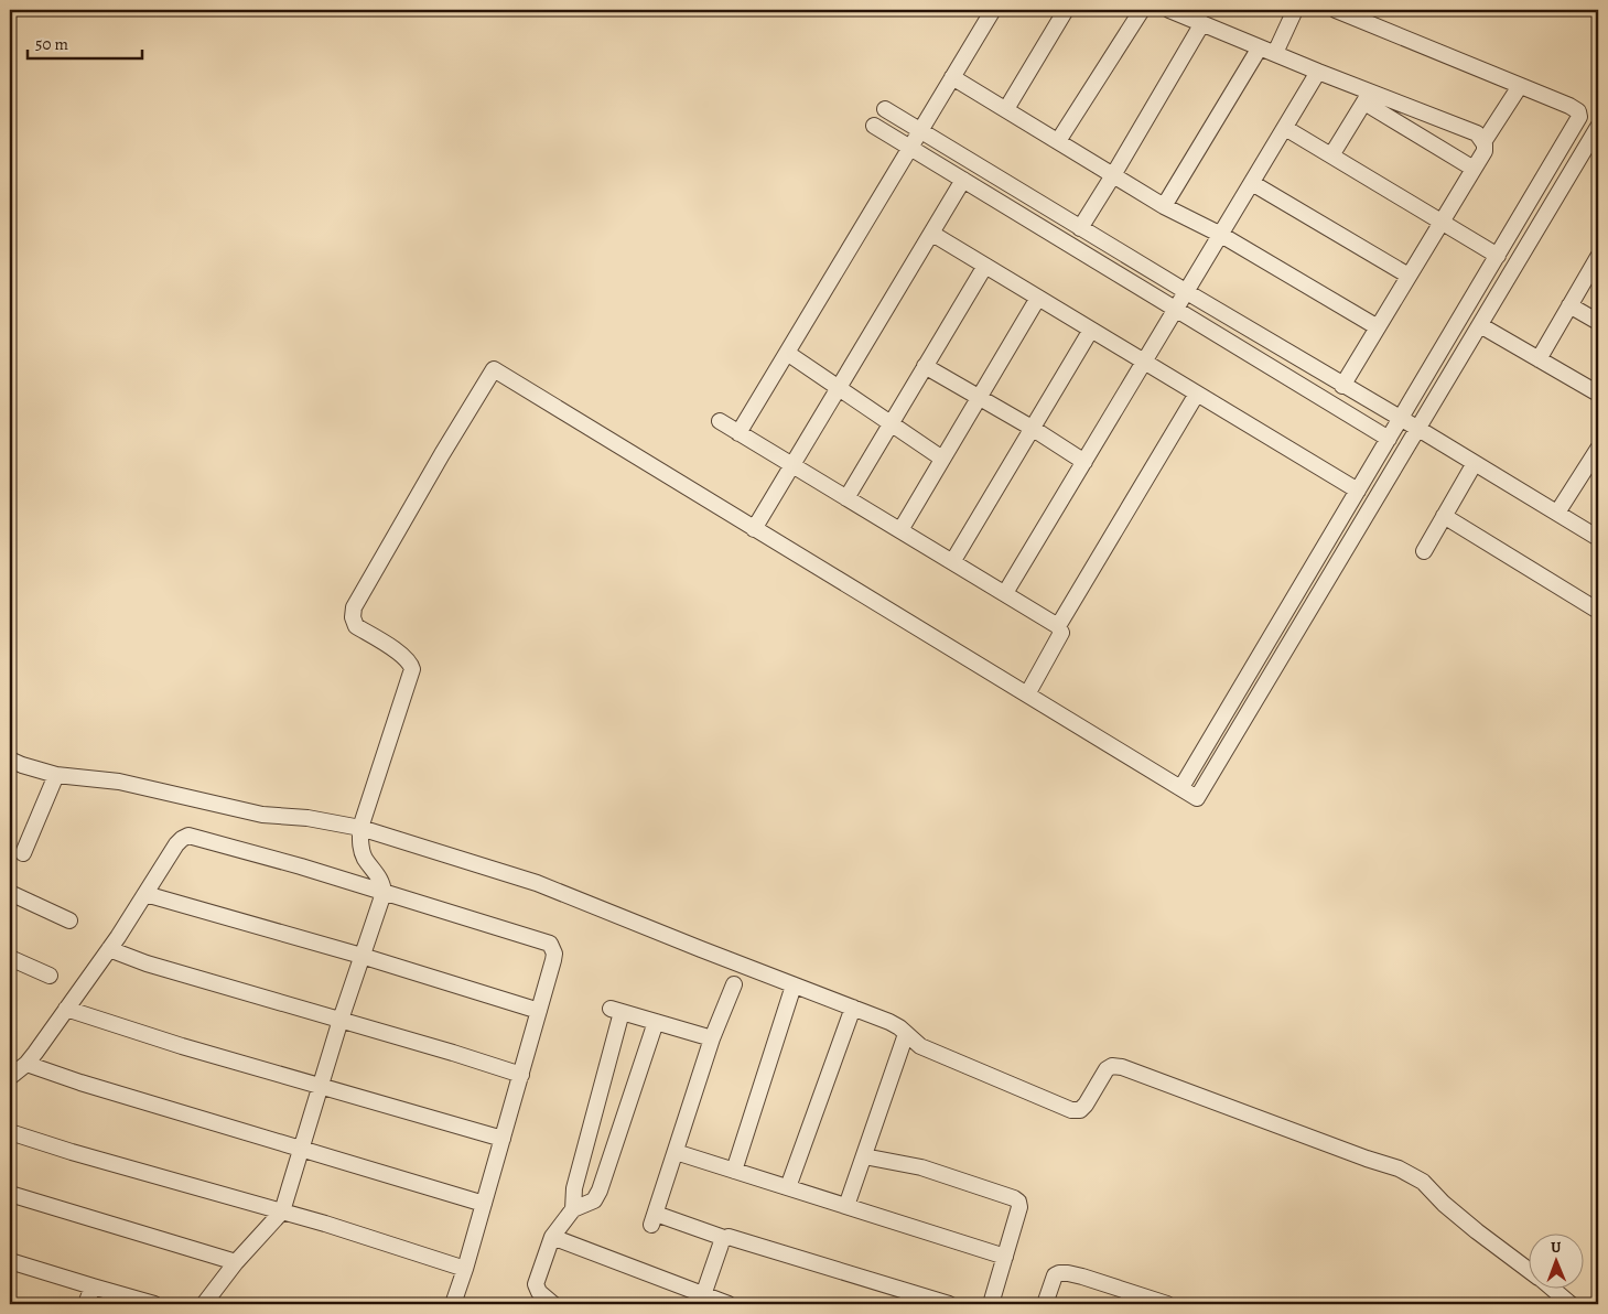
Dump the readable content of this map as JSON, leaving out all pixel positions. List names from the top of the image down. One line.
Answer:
{"scale_bar":"50 m","north":"top"}
